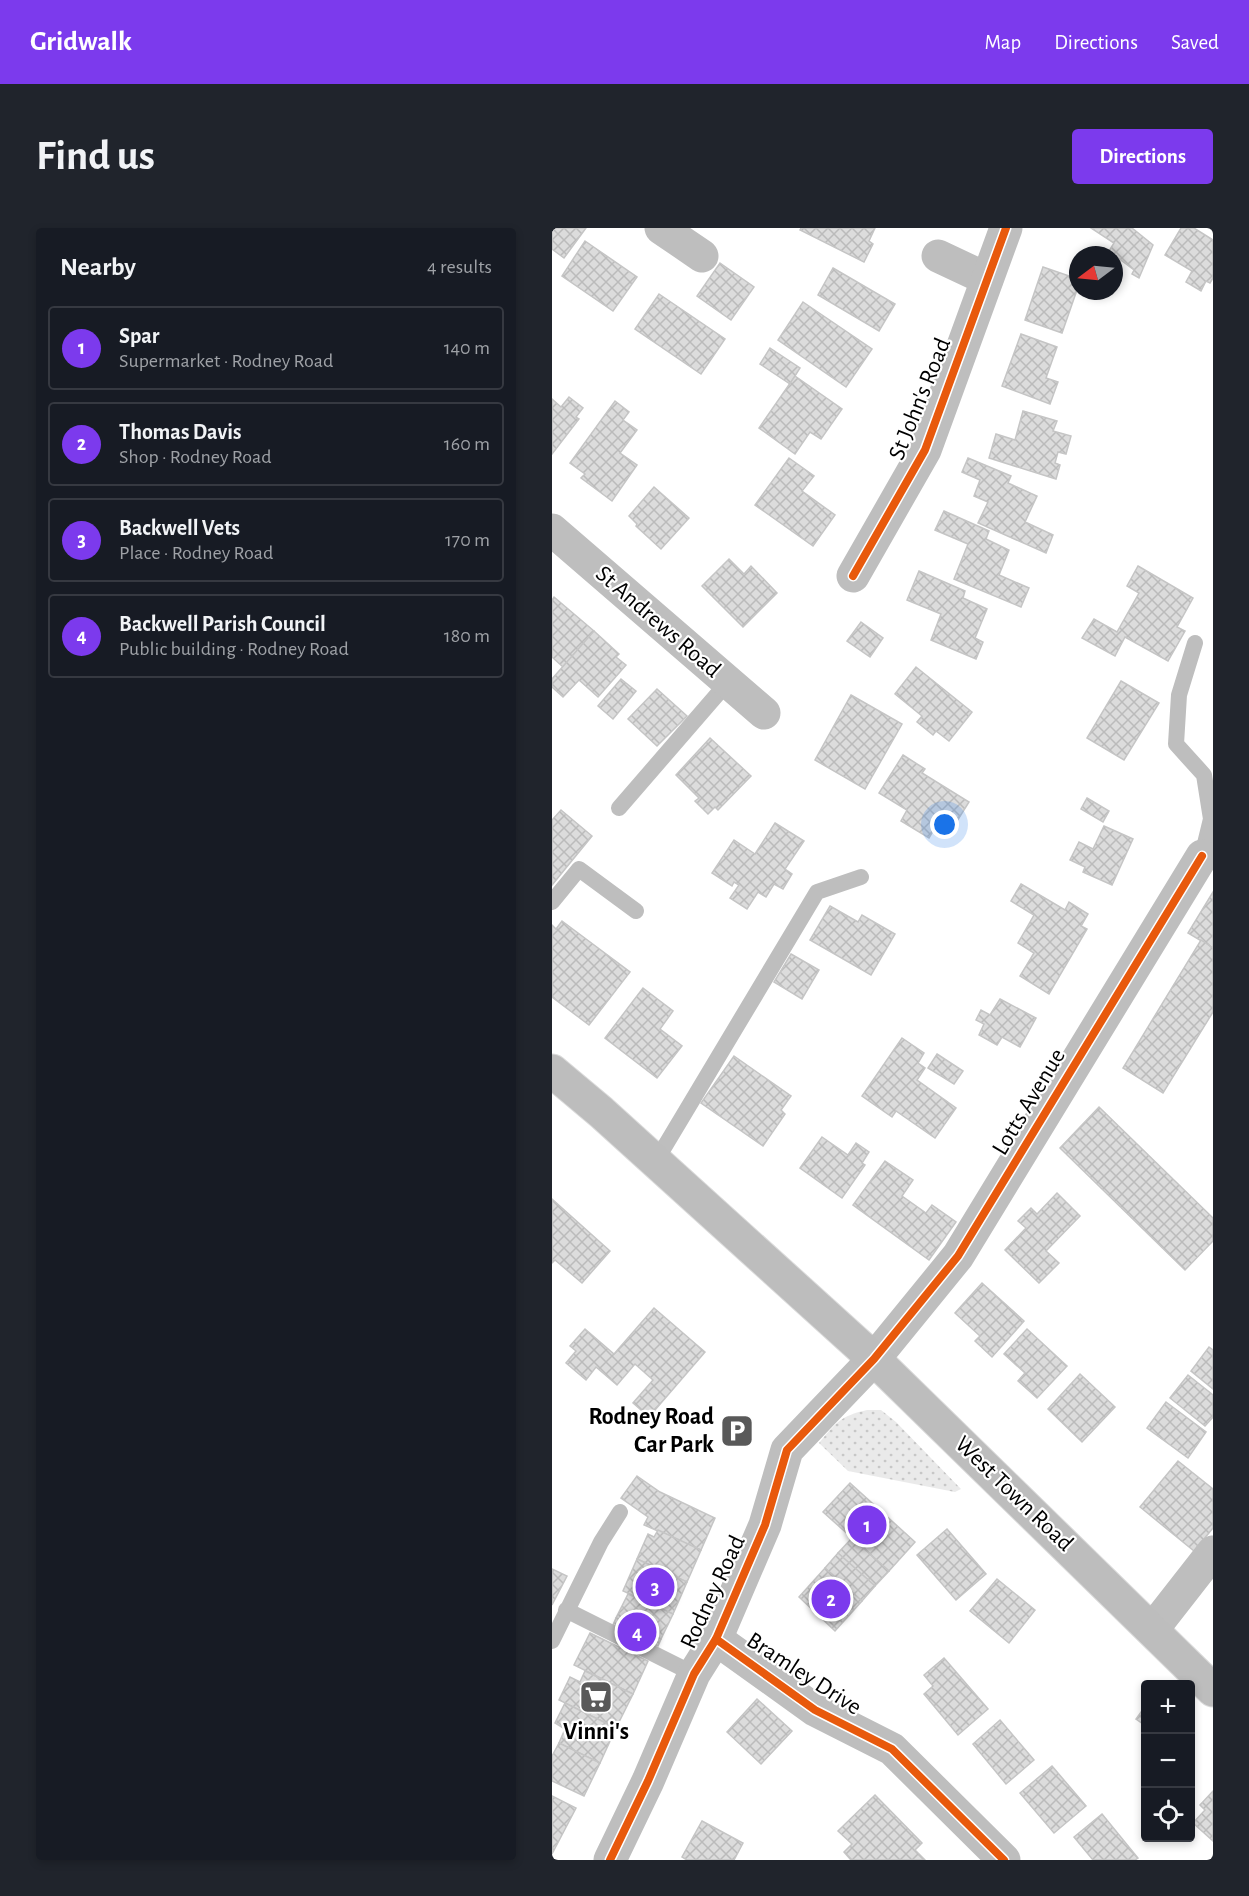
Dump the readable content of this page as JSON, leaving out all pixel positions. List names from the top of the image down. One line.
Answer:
{"streets":{"main road":["West Town Road"],"street":["St John's Road","St Andrews Road","Lotts Avenue","Rodney Road","Bramley Drive"]},"crossings":[["Lotts Avenue","West Town Road"],["Lotts Avenue","Rodney Road"],["West Town Road","Rodney Road"],["Rodney Road","Bramley Drive"]],"places":{"parking":["Rodney Road Car Park"],"supermarket":["Vinni's"]},"north":"left","page":{"header":"Gridwalk","nav":["Map","Directions","Saved"],"buttons":"Directions","title":"Find us","heading":["Nearby","4 results"],"list":[{"mark":"1","name":"Spar","note":"Supermarket · Rodney Road","value":"140 m"},{"mark":"2","name":"Thomas Davis","note":"Shop · Rodney Road","value":"160 m"},{"mark":"3","name":"Backwell Vets","note":"Place · Rodney Road","value":"170 m"},{"mark":"4","name":"Backwell Parish Council","note":"Public building · Rodney Road","value":"180 m"}],"pins":["1","3","2","4"],"map_buttons":["+","−"]}}
